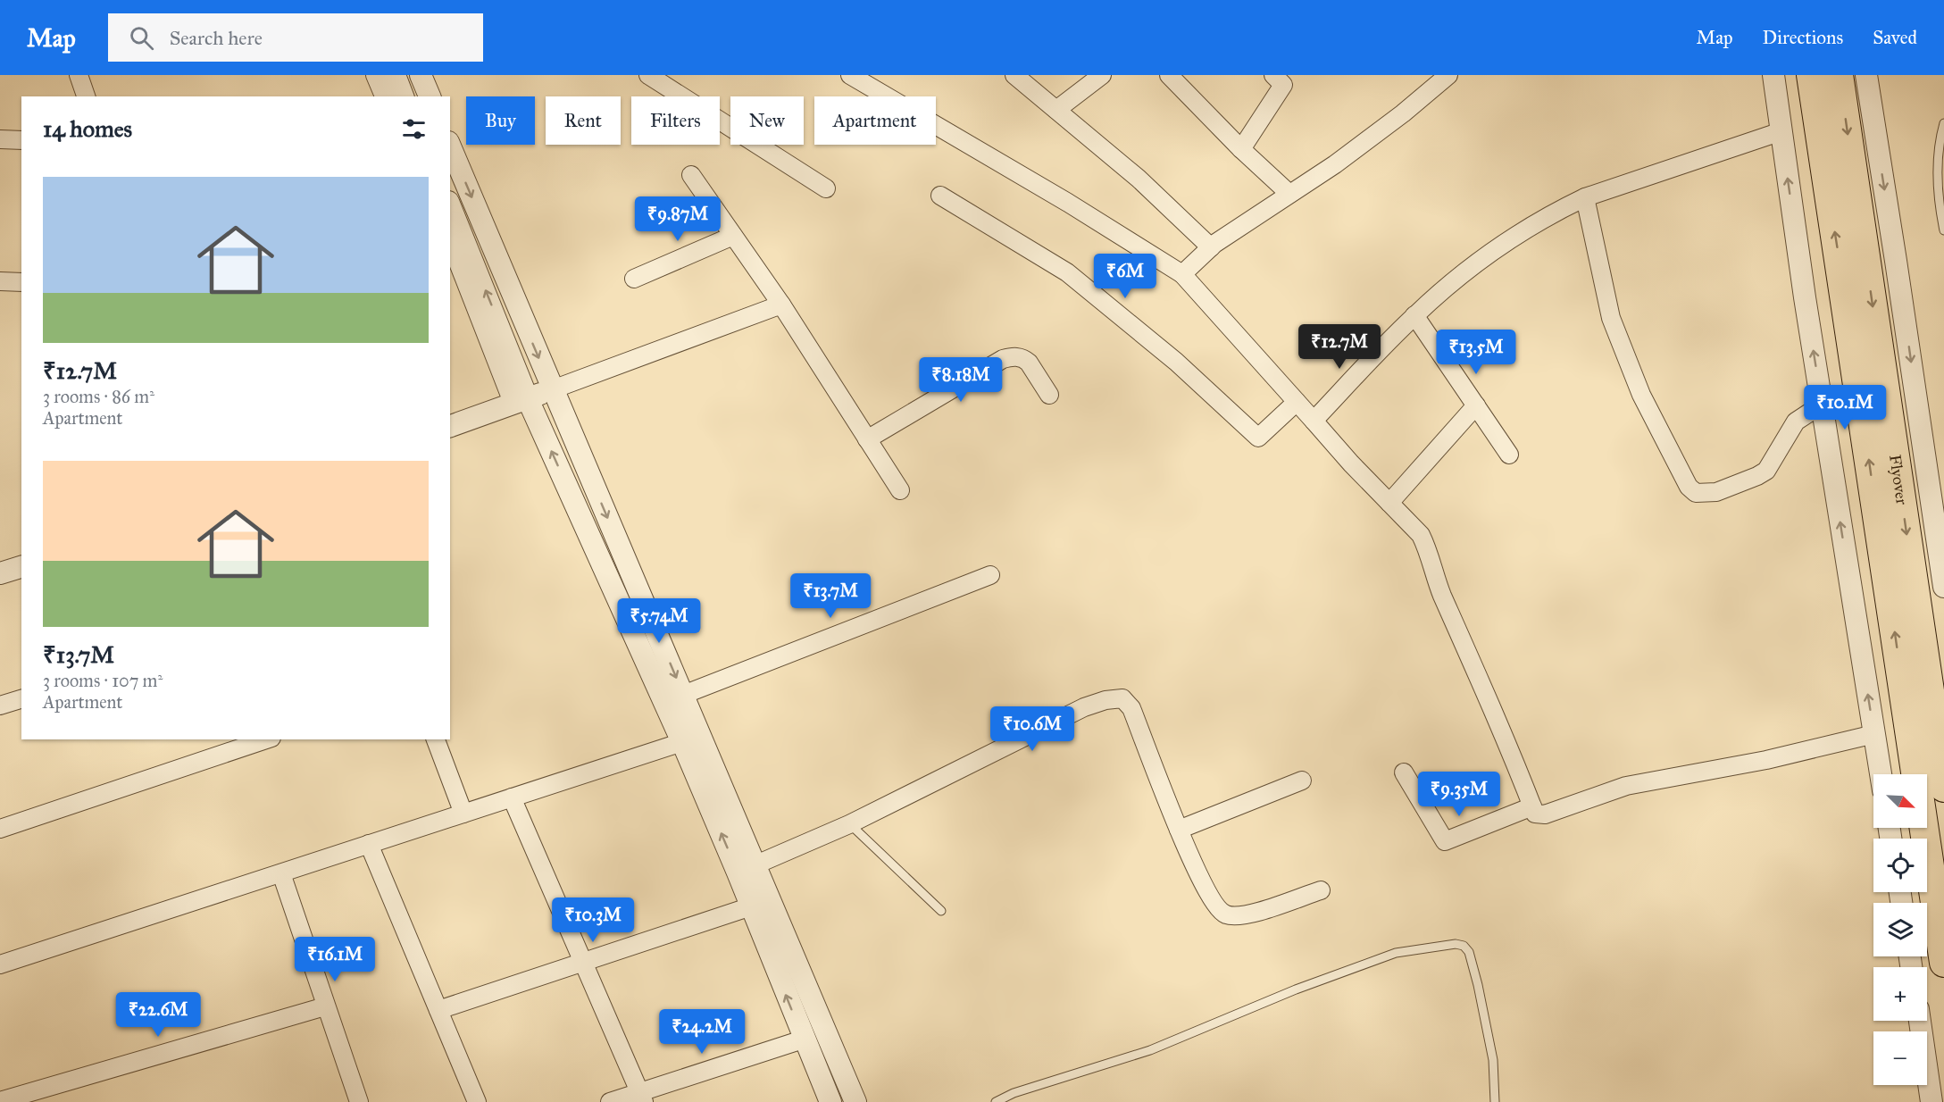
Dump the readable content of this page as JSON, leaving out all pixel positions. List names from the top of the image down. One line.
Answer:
{"streets":{"highway":["Flyover"]},"north":"bottom right","page":{"header":"Map","search":"Search here","nav":["Map","Directions","Saved"],"chip":["Buy","Rent","Filters","New","Apartment"],"heading":"14 homes","list":[{"name":"₹12.7M","note":"3 rooms · 86 m² · Apartment"},{"name":"₹13.7M","note":"3 rooms · 107 m² · Apartment"}],"price":["₹9.87M","₹6M","₹12.7M","₹13.5M","₹8.18M","₹10.1M","₹13.7M","₹5.74M","₹10.6M","₹9.35M","₹10.3M","₹16.1M","₹22.6M","₹24.2M"],"map_buttons":["+","−"]}}
